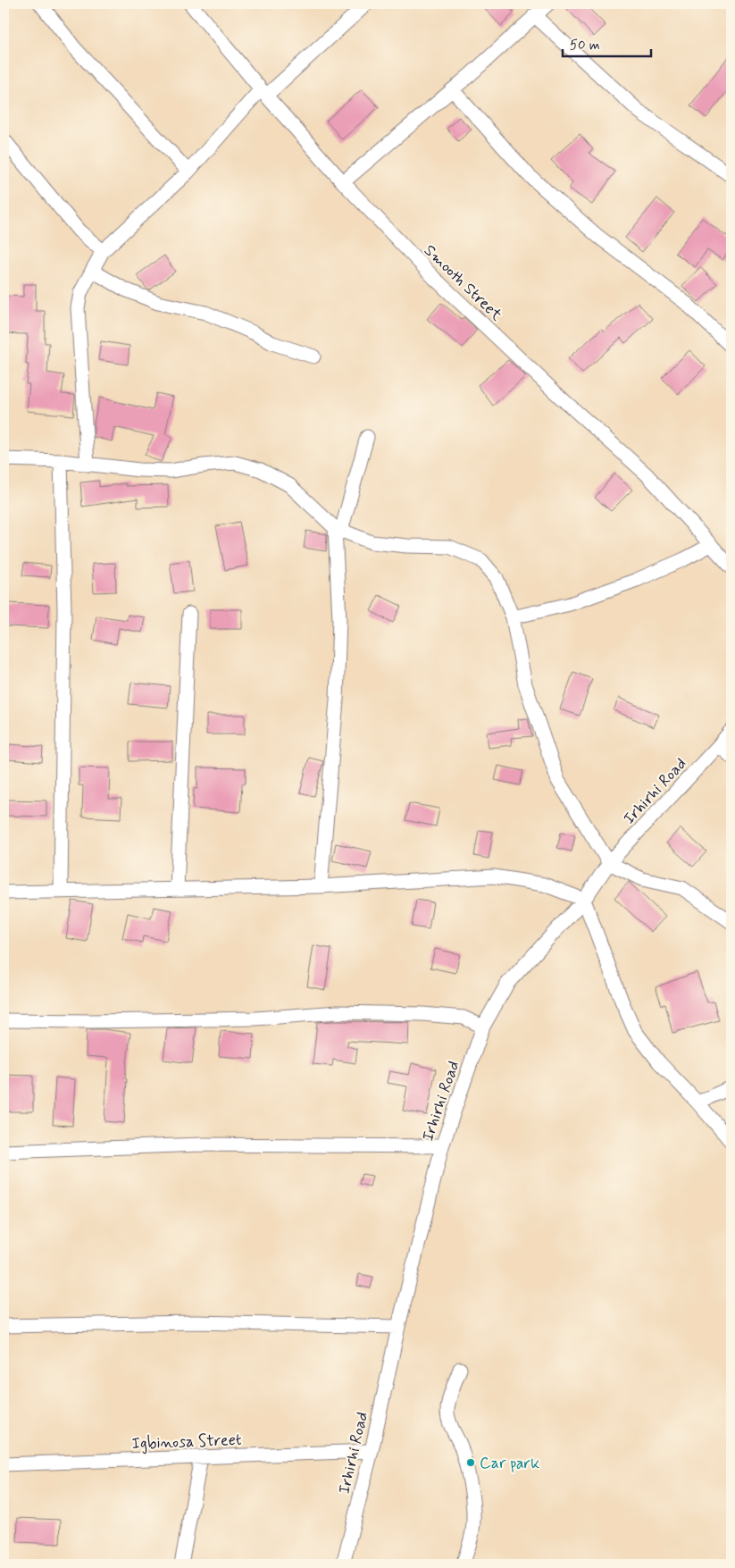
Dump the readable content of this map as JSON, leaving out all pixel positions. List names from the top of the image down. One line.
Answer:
{"streets":{"street":["Smooth Street","Irhirhi Road","Igbinosa Street"]},"crossings":[["Irhirhi Road","Igbinosa Street"]],"places":["Car park"],"scale_bar":"50 m"}
